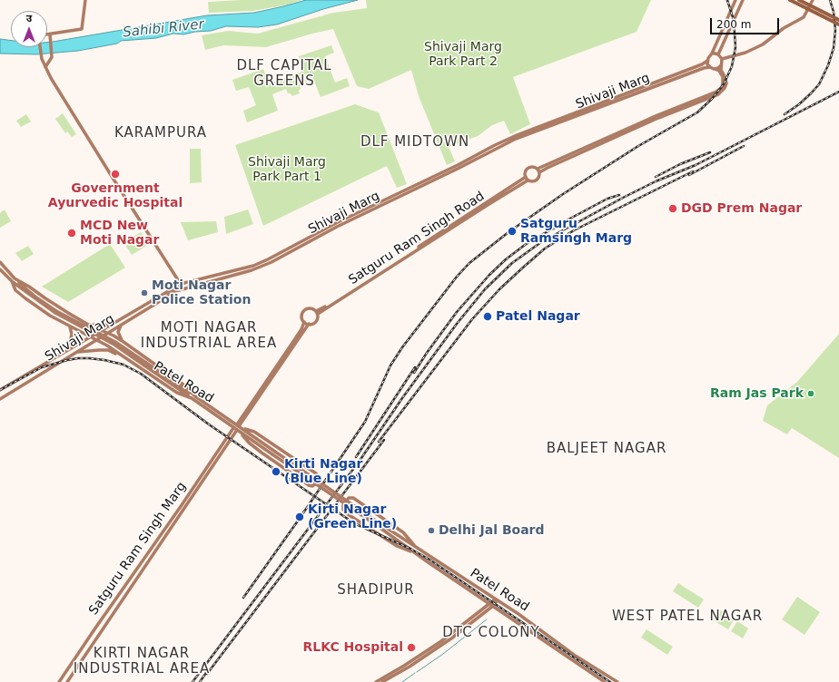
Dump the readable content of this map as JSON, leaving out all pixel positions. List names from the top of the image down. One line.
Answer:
{"streets":{"main road":["Shivaji Marg","Satguru Ram Singh Road","Patel Road","Satguru Ram Singh Marg"]},"crossings":[["Shivaji Marg","Patel Road"],["Patel Road","Satguru Ram Singh Marg"]],"districts":["DLF CAPITAL GREENS","KARAMPURA","DLF MIDTOWN","MOTI NAGAR INDUSTRIAL AREA","BALJEET NAGAR","SHADIPUR","WEST PATEL NAGAR","DTC COLONY","KIRTI NAGAR INDUSTRIAL AREA"],"water":["Sahibi River"],"parks":["Shivaji Marg Park Part 2","Shivaji Marg Park Part 1"],"places":["Government Ayurvedic Hospital","DGD Prem Nagar","Satguru Ramsingh Marg","MCD New Moti Nagar","Moti Nagar Police Station","Patel Nagar","Ram Jas Park","Kirti Nagar (Blue Line)","Kirti Nagar (Green Line)","Delhi Jal Board","RLKC Hospital"],"scale_bar":"200 m","north":"top"}
